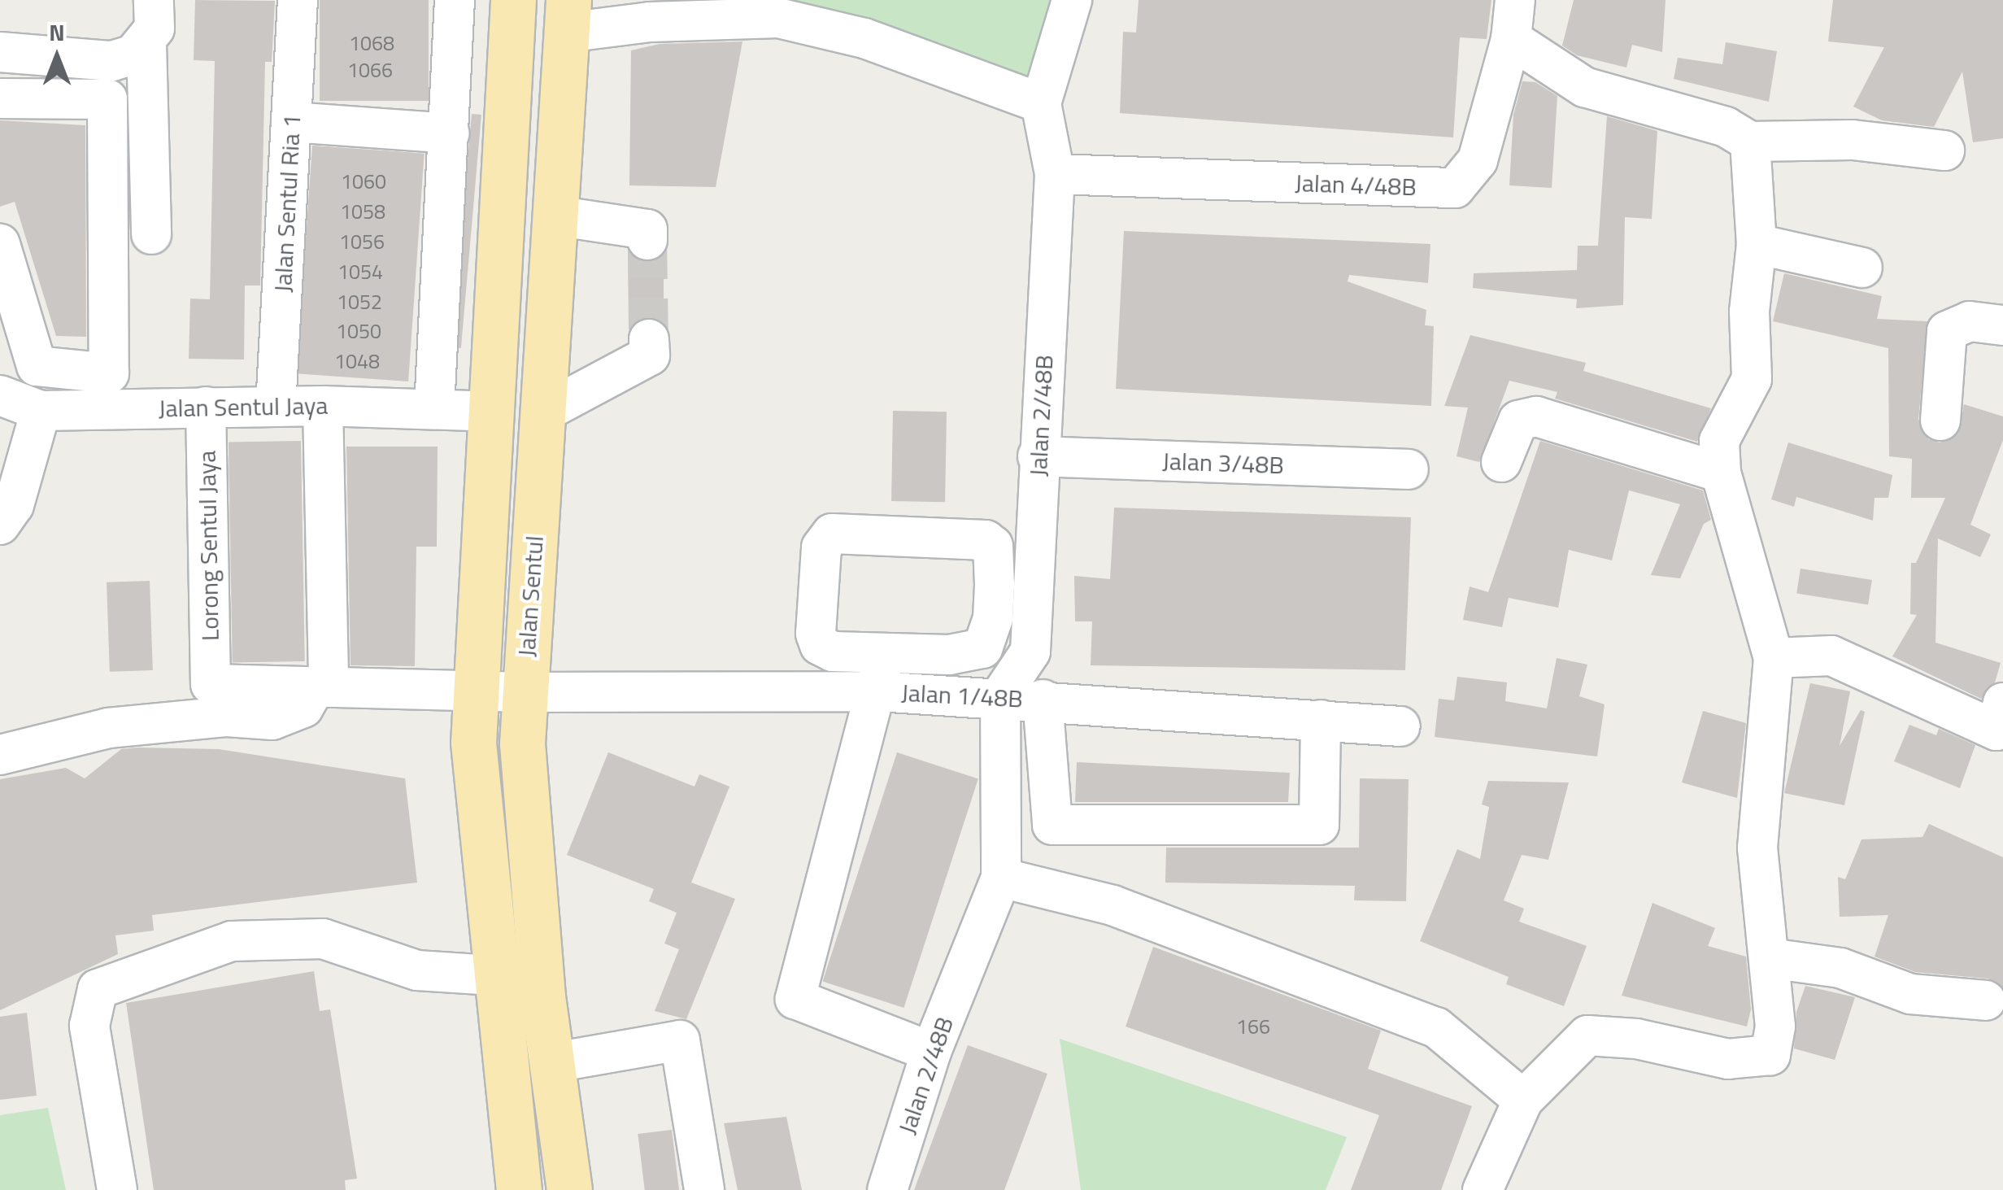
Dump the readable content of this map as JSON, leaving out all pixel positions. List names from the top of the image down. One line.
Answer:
{"streets":{"main road":["Jalan Sentul"],"street":["Jalan 4/48B","Jalan Sentul Ria 1","Jalan Sentul Jaya","Jalan 2/48B","Jalan 3/48B","Lorong Sentul Jaya","Jalan 1/48B"]},"crossings":[["Jalan 4/48B","Jalan 2/48B"],["Jalan Sentul Ria 1","Jalan Sentul Jaya"],["Jalan Sentul Jaya","Lorong Sentul Jaya"],["Jalan Sentul Jaya","Jalan Sentul"],["Jalan 2/48B","Jalan 3/48B"],["Jalan 2/48B","Jalan 1/48B"],["Lorong Sentul Jaya","Jalan 1/48B"],["Jalan Sentul","Jalan 1/48B"]],"house_numbers":["1068","1066","1060","1058","1056","1054","1052","1050","1048","166"],"north":"top"}
